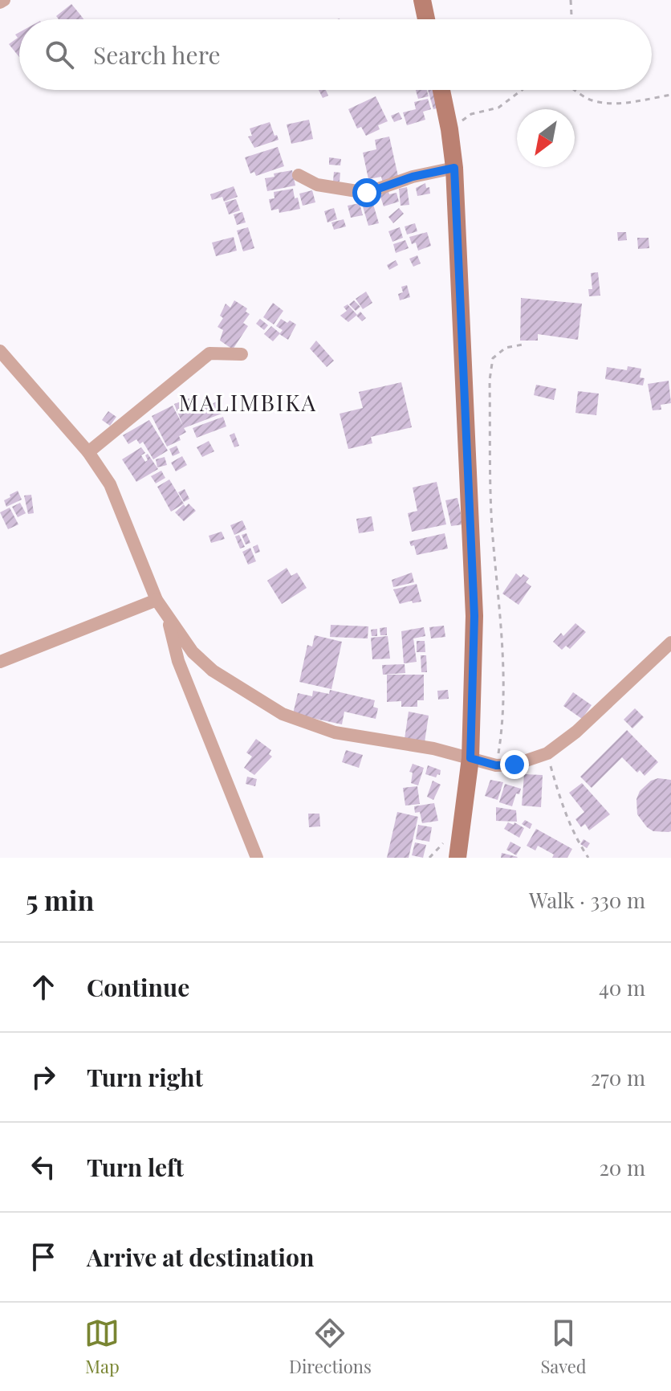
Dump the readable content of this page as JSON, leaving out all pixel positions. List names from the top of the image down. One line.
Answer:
{"districts":["MALIMBIKA"],"north":"bottom left","page":{"search":"Search here","heading":["5 min","Walk · 330 m"],"list":[["Continue","40 m"],["Turn right","270 m"],["Turn left","20 m"],"Arrive at destination"],"nav":["Map","Directions","Saved"]}}
